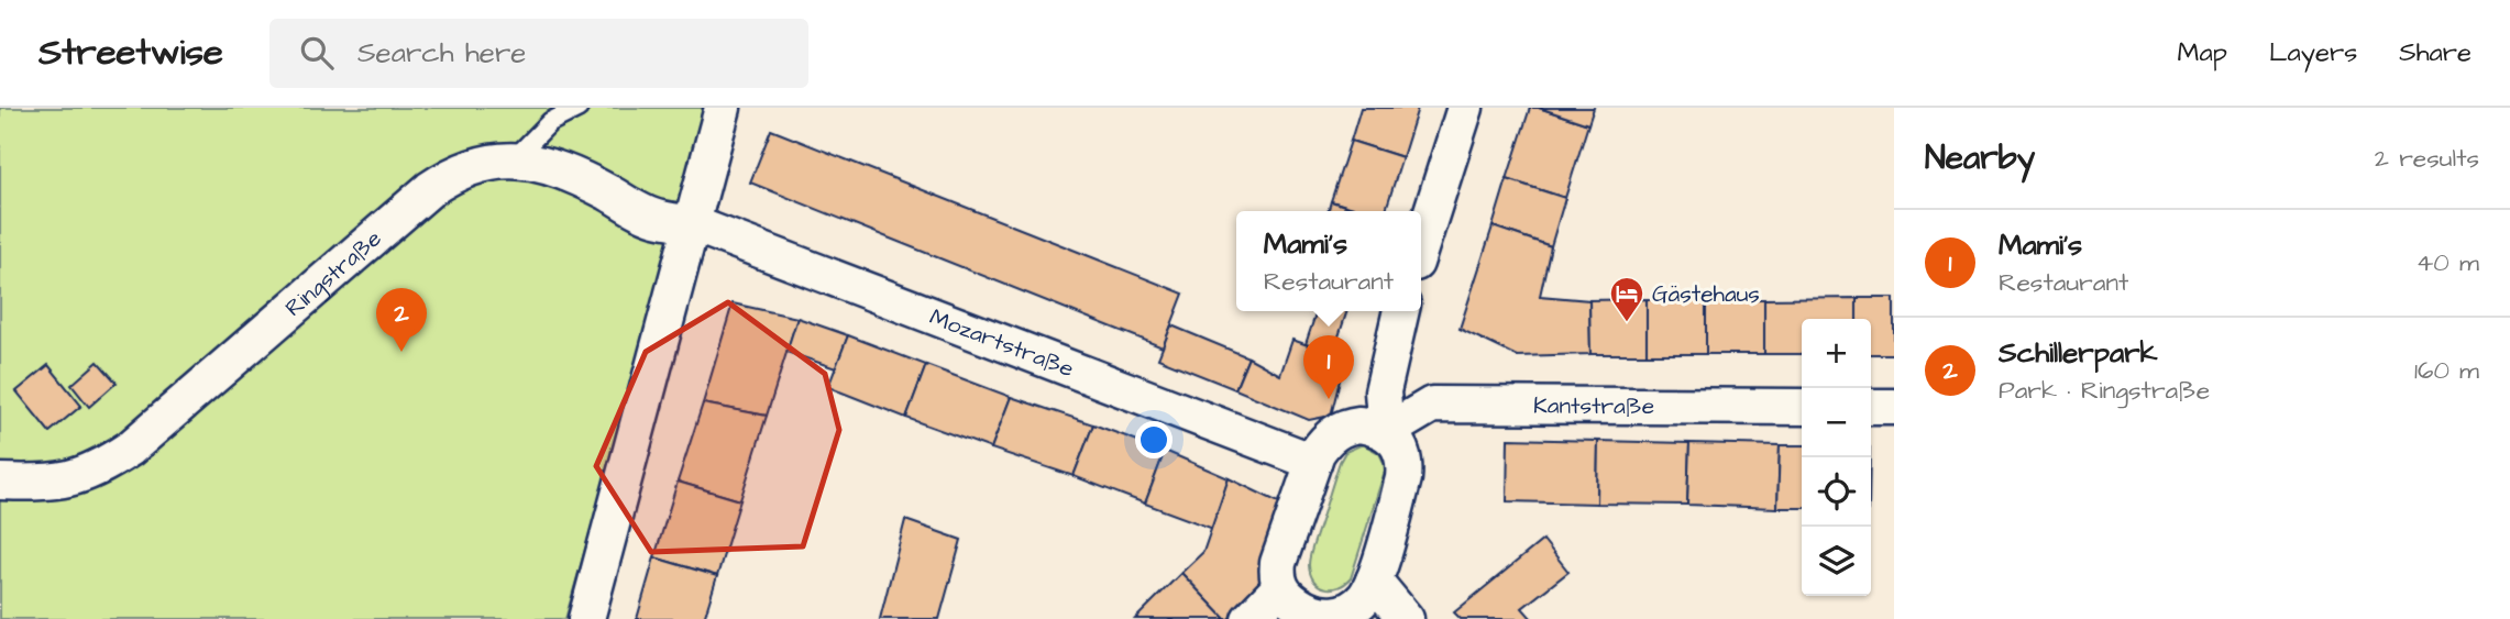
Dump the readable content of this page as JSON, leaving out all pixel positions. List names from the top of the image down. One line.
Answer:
{"streets":{"street":["Ringstraße","Mozartstraße","Kantstraße"]},"crossings":[["Ringstraße","Mozartstraße"]],"places":{"hotel":["Gästehaus"]},"page":{"header":"Streetwise","search":"Search here","nav":["Map","Layers","Share"],"heading":["Nearby","2 results"],"list":[{"mark":"1","name":"Mami's","note":"Restaurant","value":"40 m"},{"mark":"2","name":"Schillerpark","note":"Park · Ringstraße","value":"160 m"}],"popup":["Mami's","Restaurant"],"pins":["2","1"],"map_buttons":["+","−"]}}
